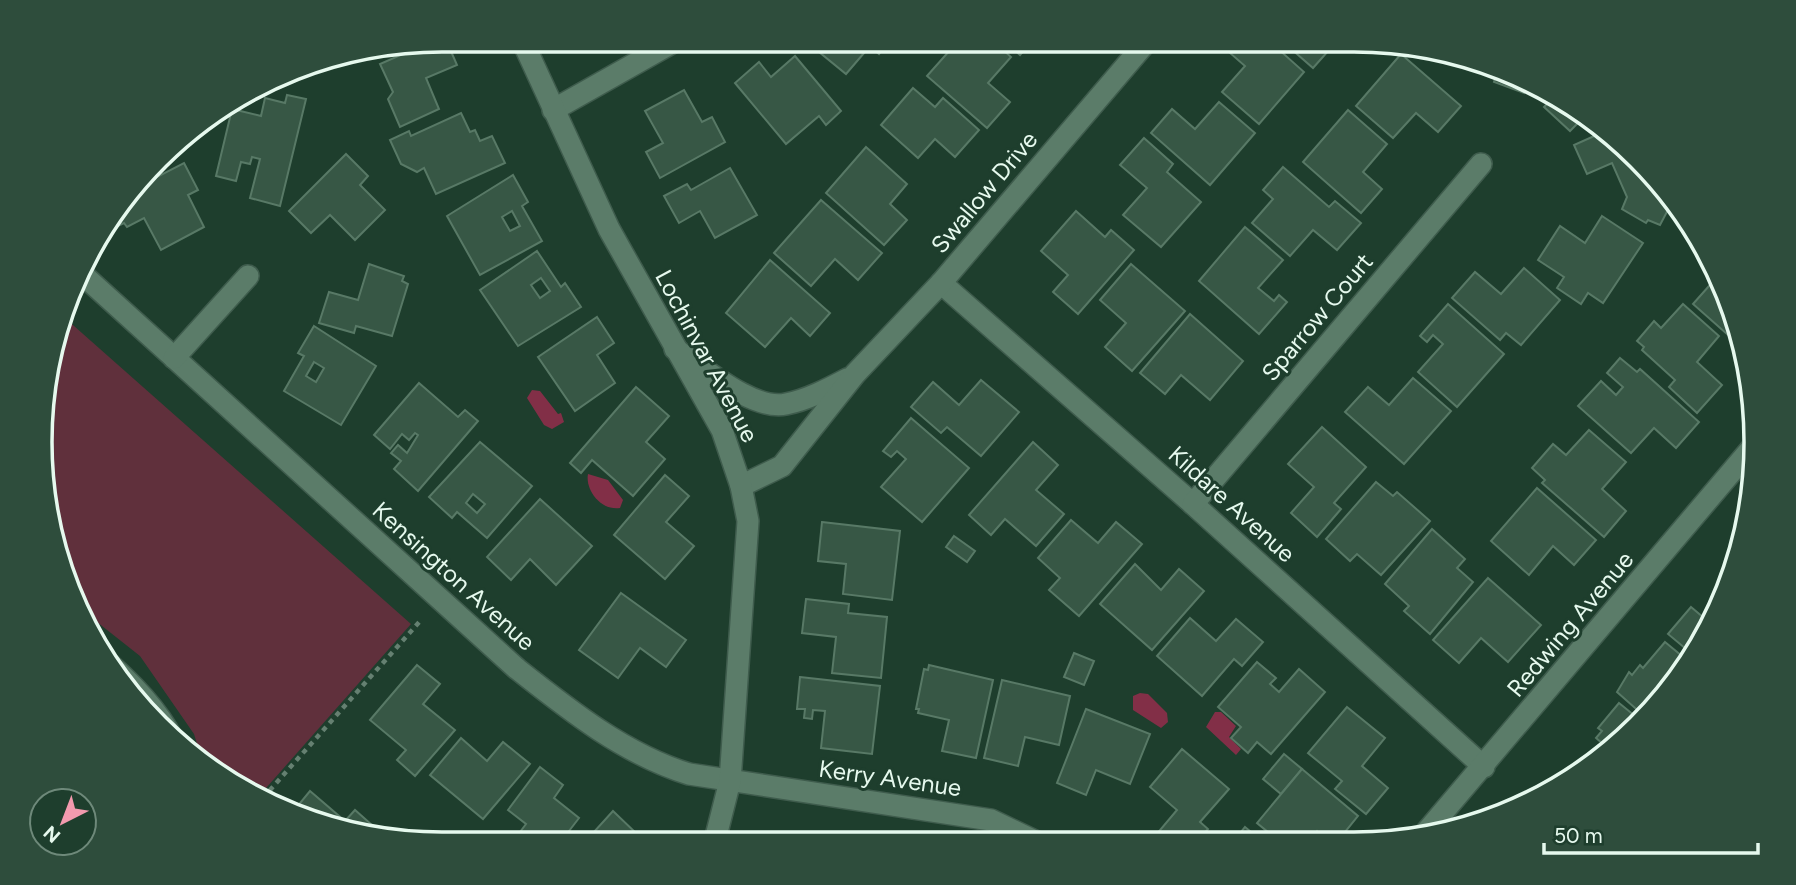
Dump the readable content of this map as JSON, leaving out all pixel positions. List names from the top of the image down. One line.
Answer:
{"streets":{"street":["Swallow Drive","Sparrow Court","Lochinvar Avenue","Kildare Avenue","Kensington Avenue","Redwing Avenue","Kerry Avenue"]},"crossings":[["Swallow Drive","Lochinvar Avenue"],["Swallow Drive","Kildare Avenue"],["Sparrow Court","Kildare Avenue"],["Lochinvar Avenue","Kensington Avenue"],["Lochinvar Avenue","Kerry Avenue"],["Kildare Avenue","Redwing Avenue"],["Kensington Avenue","Kerry Avenue"]],"scale_bar":"50 m","north":"bottom left"}
